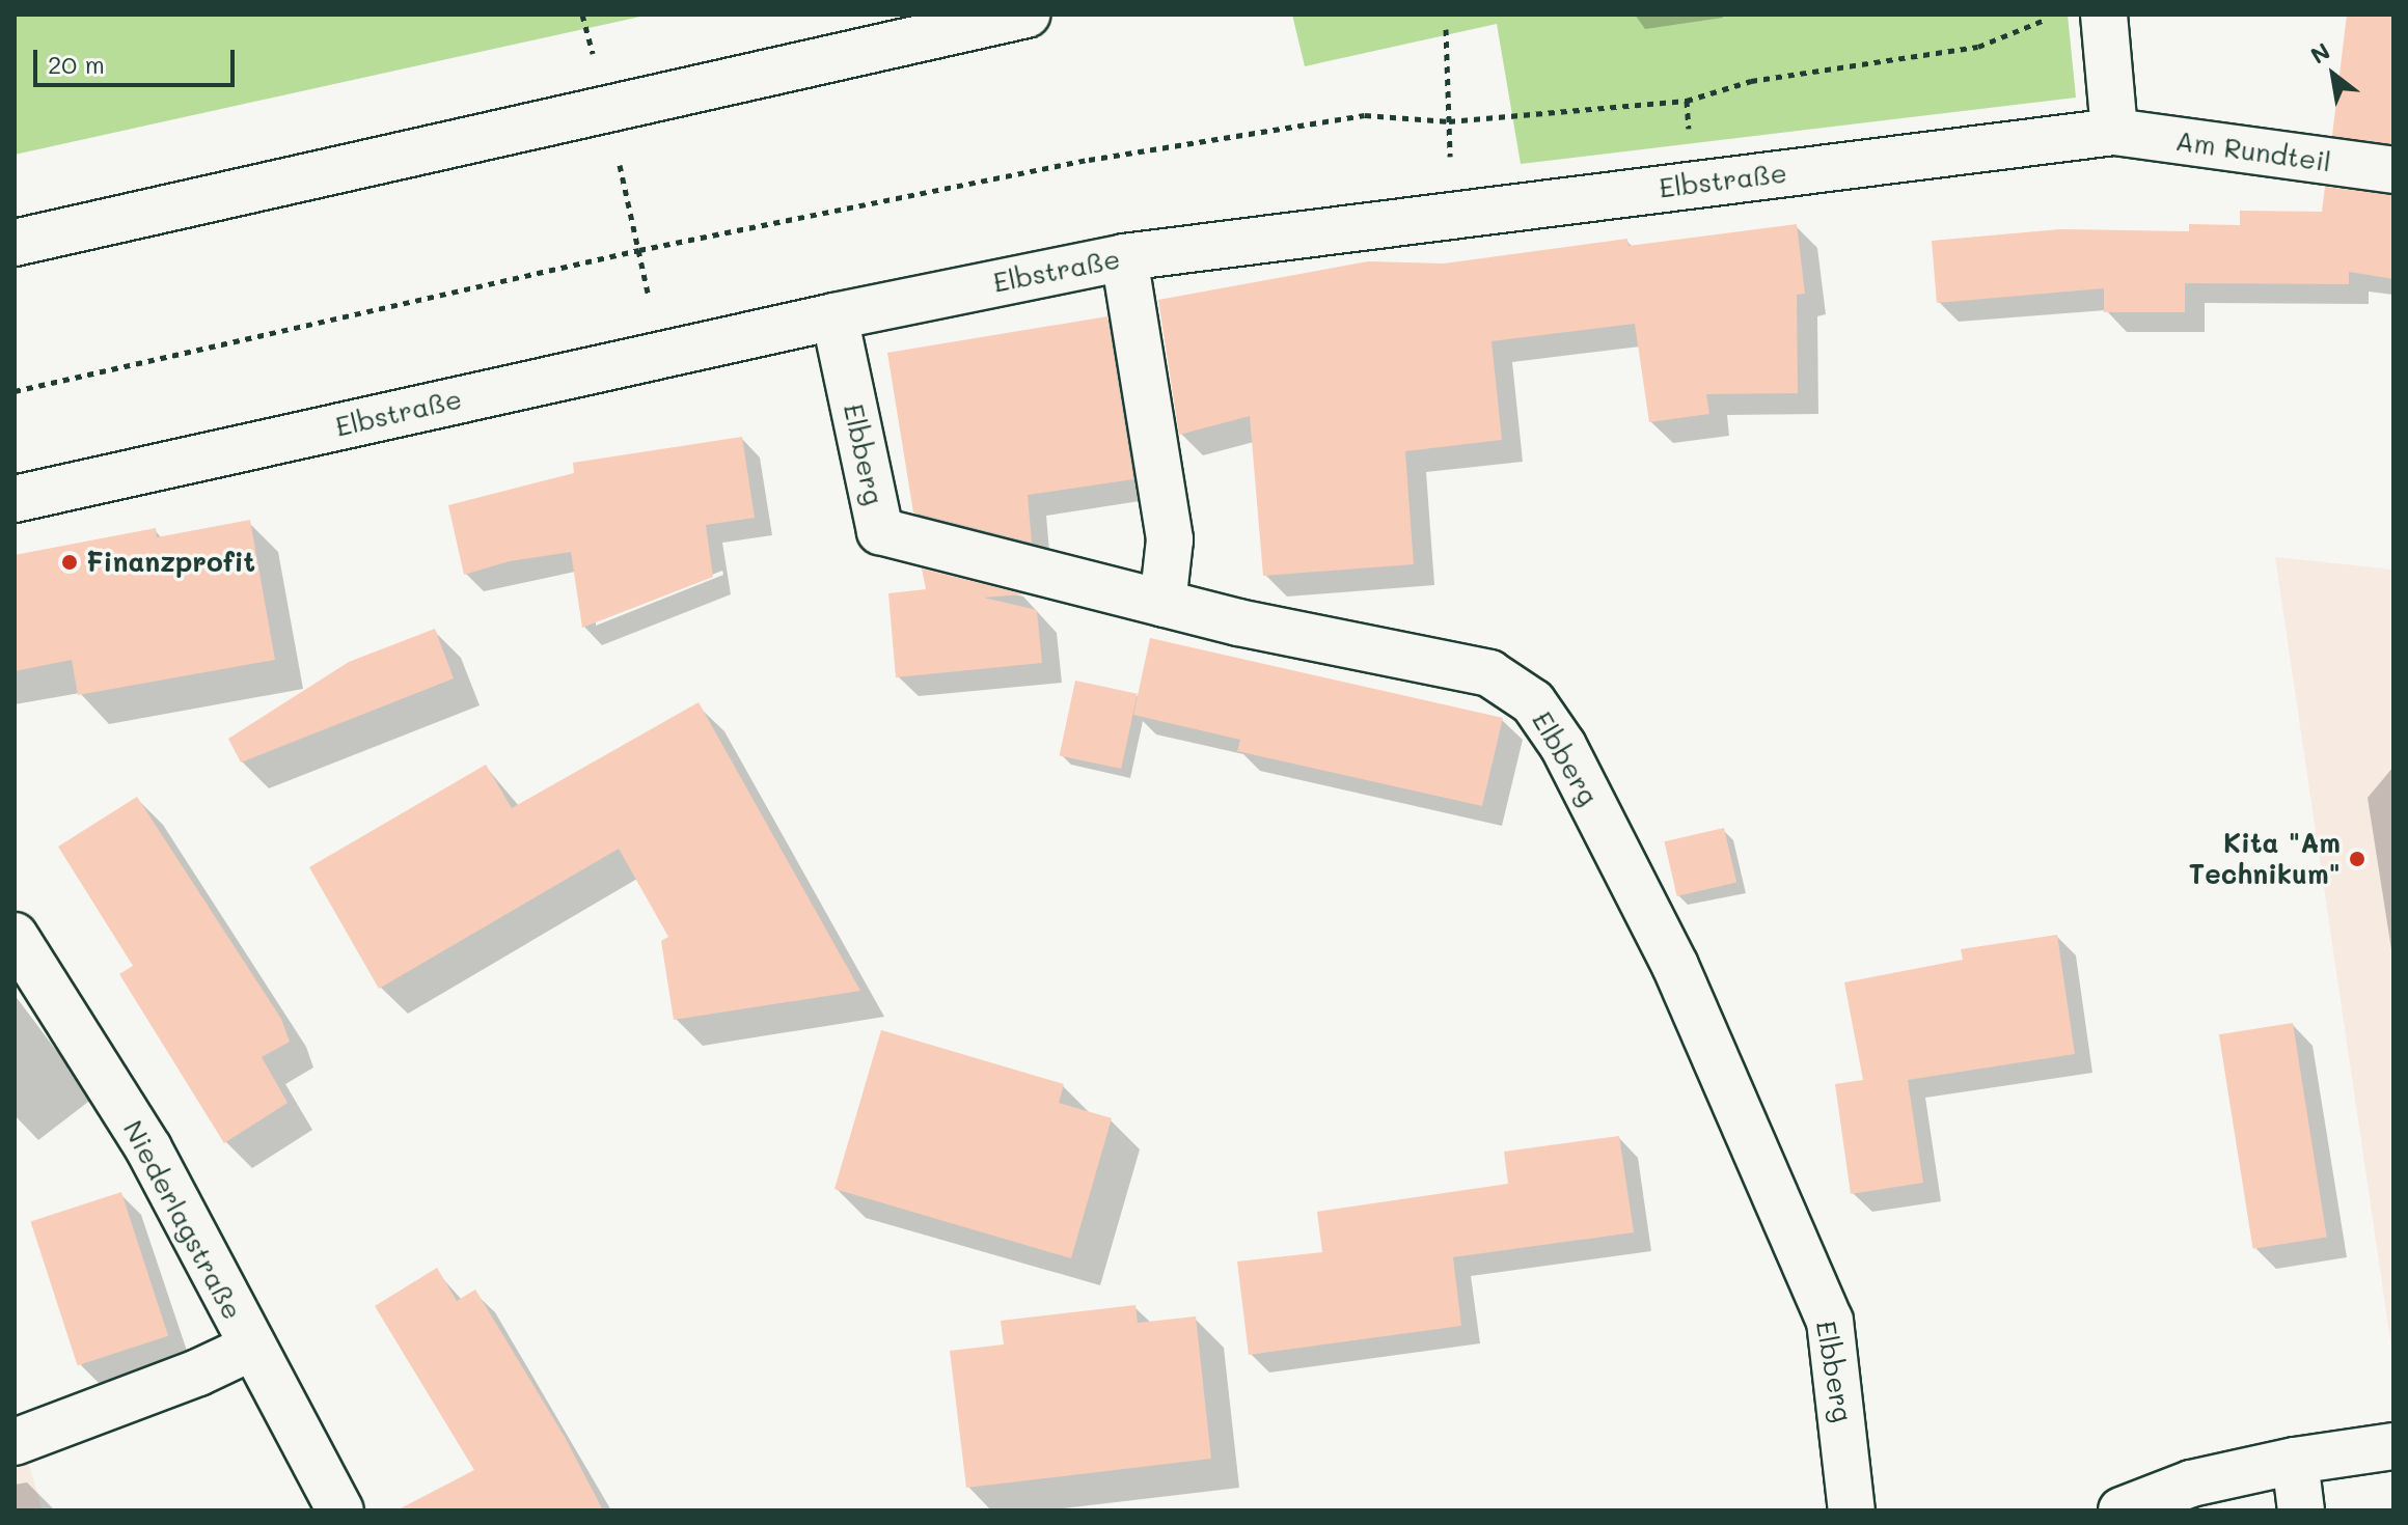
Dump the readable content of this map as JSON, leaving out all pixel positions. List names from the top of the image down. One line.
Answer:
{"streets":{"street":["Am Rundteil","Elbstraße","Elbberg","Niederlagstraße"]},"crossings":[["Am Rundteil","Elbstraße"],["Elbstraße","Elbberg"]],"places":["Finanzprofit","Kita \"Am Technikum\""],"scale_bar":"20 m","north":"top left"}
